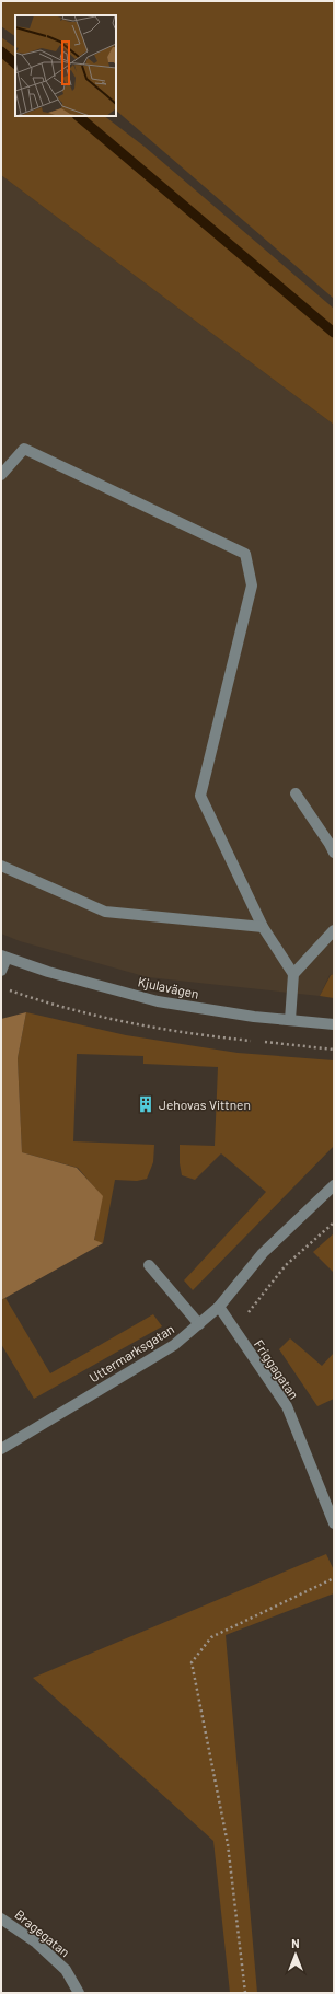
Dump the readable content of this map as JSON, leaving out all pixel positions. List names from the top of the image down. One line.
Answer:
{"streets":{"street":["Kjulavägen","Uttermarksgatan","Friggagatan","Bragegatan"]},"crossings":[["Uttermarksgatan","Friggagatan"]],"places":{"building":["Jehovas Vittnen"]},"north":"top"}
